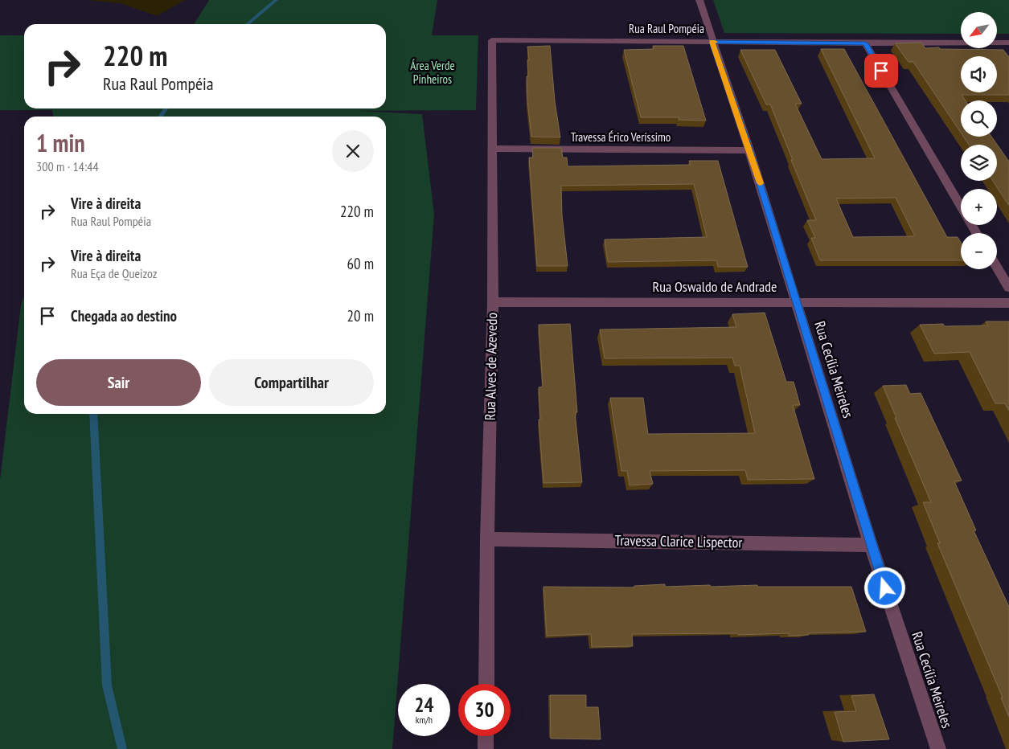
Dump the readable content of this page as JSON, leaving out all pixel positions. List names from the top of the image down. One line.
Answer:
{"streets":{"street":["Rua Raul Pompéia","Travessa Érico Veríssimo","Rua Oswaldo de Andrade","Rua Alves de Azevedo","Rua Cecília Meireles","Travessa Clarice Lispector"]},"crossings":[["Rua Raul Pompéia","Rua Alves de Azevedo"],["Rua Raul Pompéia","Rua Cecília Meireles"],["Travessa Érico Veríssimo","Rua Alves de Azevedo"],["Travessa Érico Veríssimo","Rua Cecília Meireles"],["Rua Oswaldo de Andrade","Rua Alves de Azevedo"],["Rua Oswaldo de Andrade","Rua Cecília Meireles"],["Rua Alves de Azevedo","Travessa Clarice Lispector"],["Rua Cecília Meireles","Travessa Clarice Lispector"]],"parks":["Área Verde Pinheiros"],"north":"bottom left","page":{"map_buttons":["+","−"],"turn":["220 m","Rua Raul Pompéia"],"heading":["1 min","300 m · 14:44"],"list":[{"name":"Vire à direita","note":"Rua Raul Pompéia","value":"220 m"},{"name":"Vire à direita","note":"Rua Eça de Queizoz","value":"60 m"},{"name":"Chegada ao destino","value":"20 m"}],"buttons":["Sair","Compartilhar"],"speed":"24 km/h","limit":"30"}}
